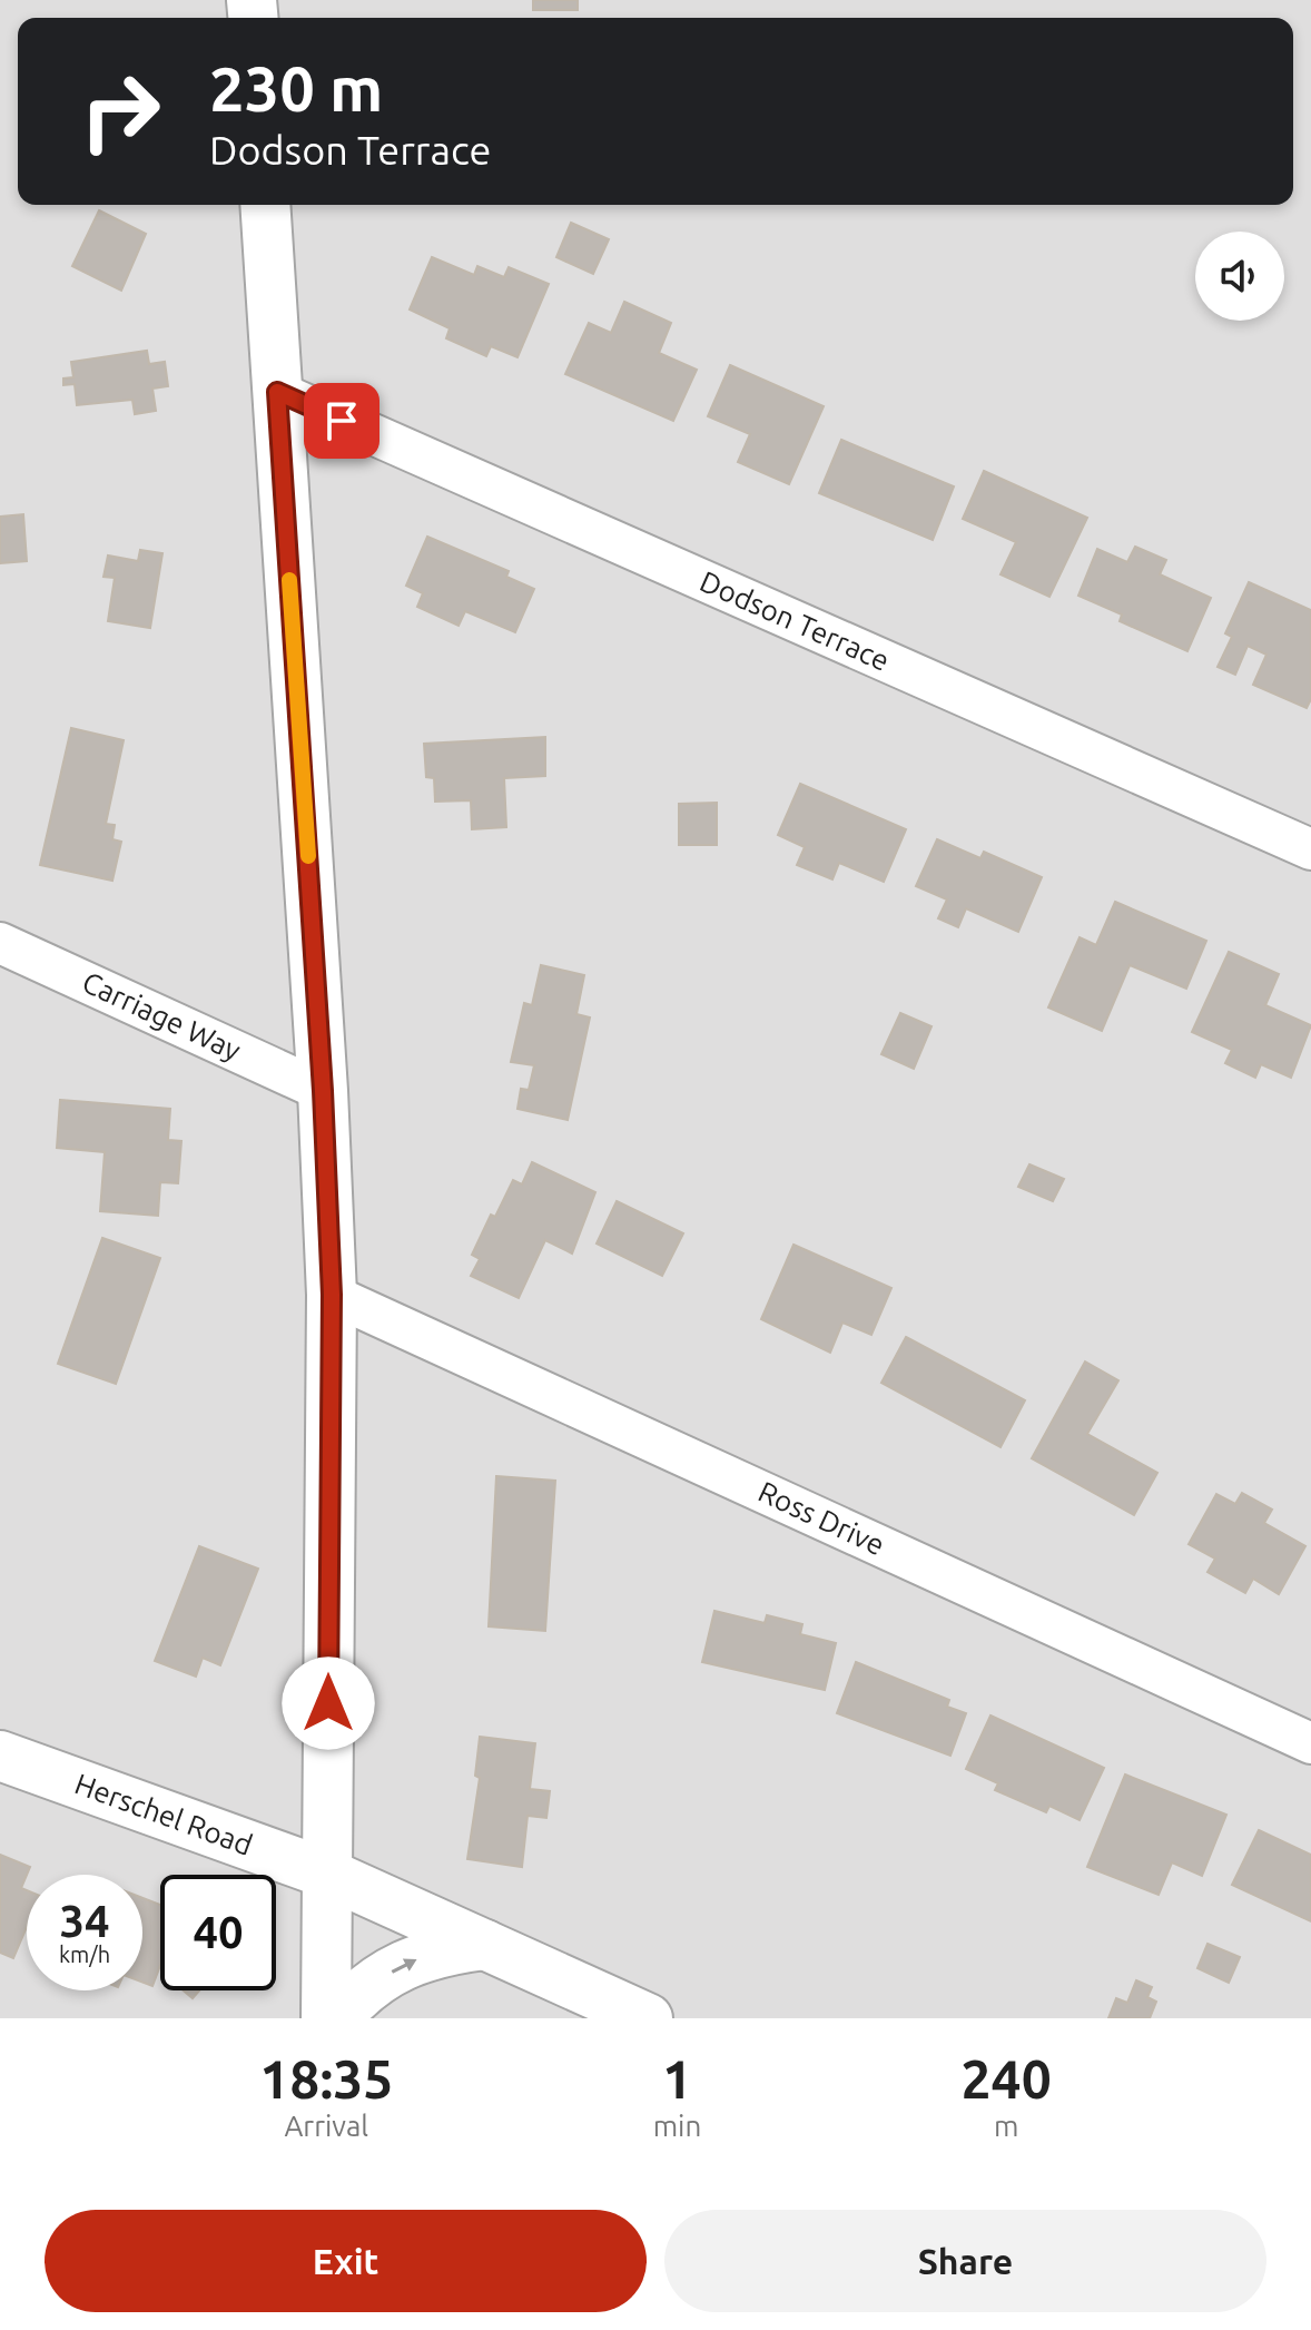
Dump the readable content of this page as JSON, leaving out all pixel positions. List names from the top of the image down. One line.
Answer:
{"streets":{"street":["Dodson Terrace","Carriage Way","Ross Drive","Herschel Road"]},"page":{"turn":["230 m","Dodson Terrace"],"speed":"34 km/h","limit":"40","eta":["18:35","Arrival","1","min","240","m"],"buttons":["Exit","Share"]}}
